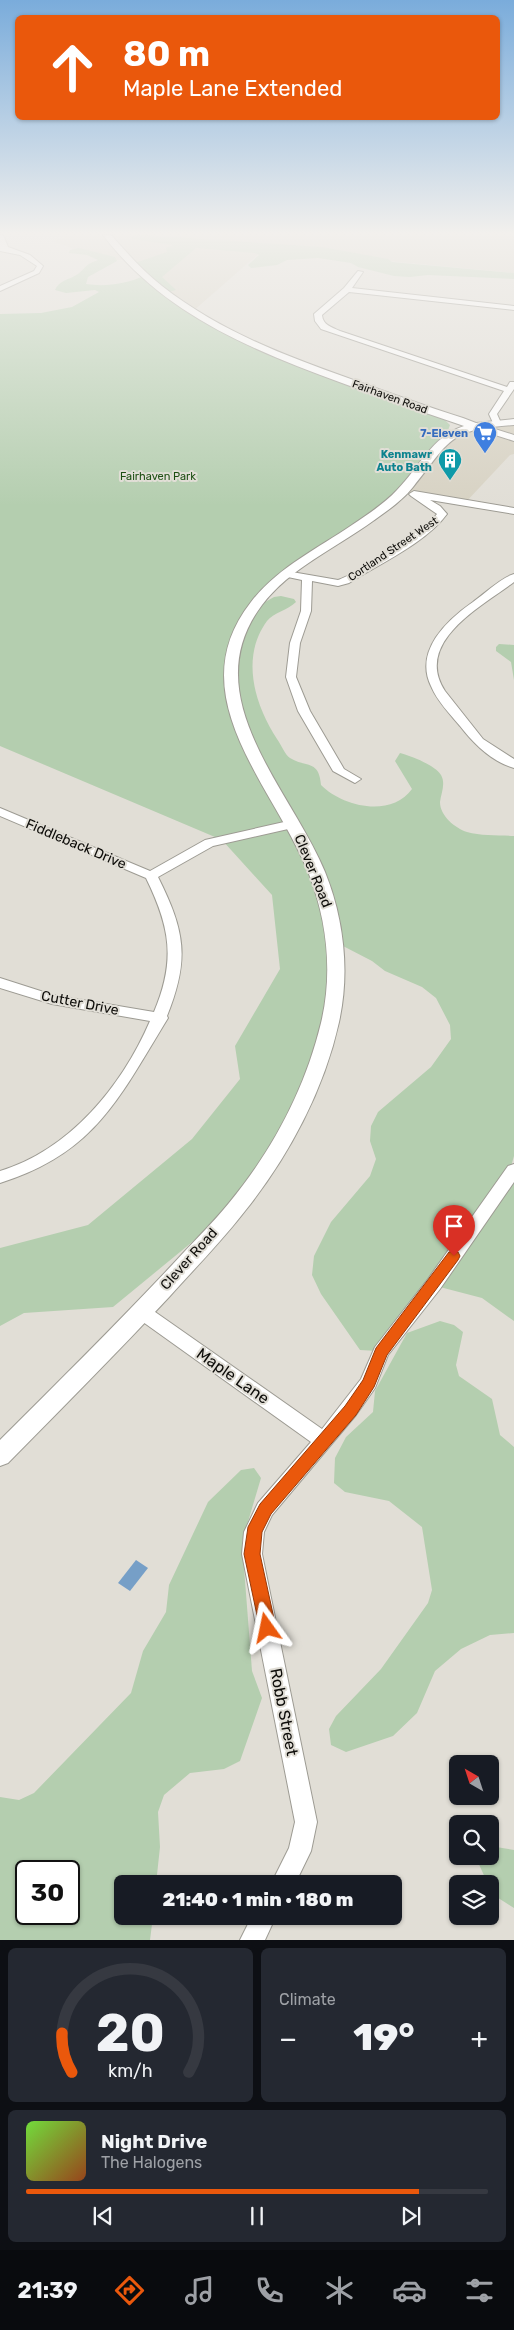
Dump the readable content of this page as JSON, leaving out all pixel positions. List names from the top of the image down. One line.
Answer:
{"streets":{"street":["Fairhaven Road","Cortland Street West","Fiddleback Drive","Clever Road","Cutter Drive","Maple Lane","Robb Street"]},"crossings":[["Fairhaven Road","Clever Road"],["Cortland Street West","Clever Road"],["Clever Road","Maple Lane"],["Maple Lane","Robb Street"]],"parks":["Fairhaven Park"],"places":{"supermarket":["7-Eleven"],"building":["Kenmawr Auto Bath"]},"north":"top left","page":{"turn":["80 m","Maple Lane Extended"],"limit":"30","trip":"21:40 · 1 min · 180 m","tile":"Climate","heat":["−","19°","+"],"song":["Night Drive","The Halogens"],"tabs":"21:39","gauge":["20","km/h"]}}
